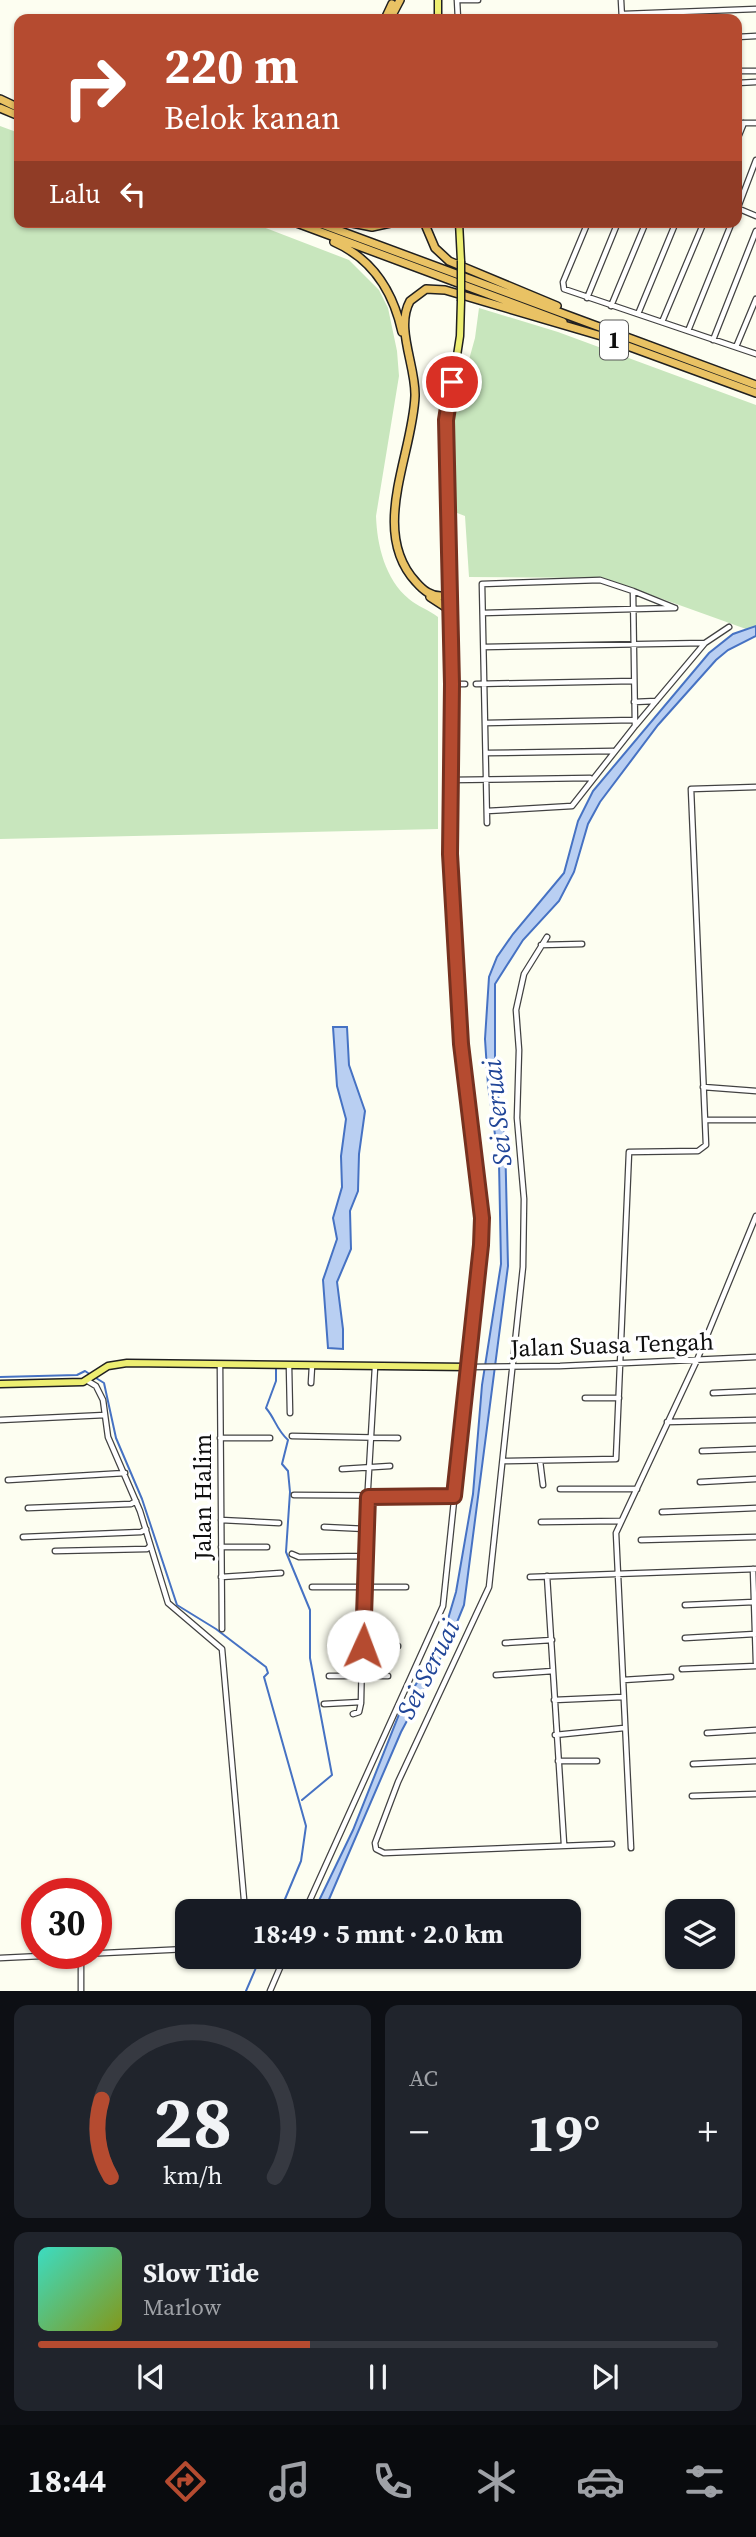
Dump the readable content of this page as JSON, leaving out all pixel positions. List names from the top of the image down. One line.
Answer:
{"streets":{"highway":["1"],"street":["Jalan Suasa Tengah","Jalan Halim"]},"water":["Sei Seruai"],"page":{"turn":["220 m","Belok kanan"],"then":"Lalu","limit":"30","trip":"18:49 · 5 mnt · 2.0 km","tile":"AC","heat":["−","19°","+"],"song":["Slow Tide","Marlow"],"tabs":"18:44","gauge":["28","km/h"]}}
